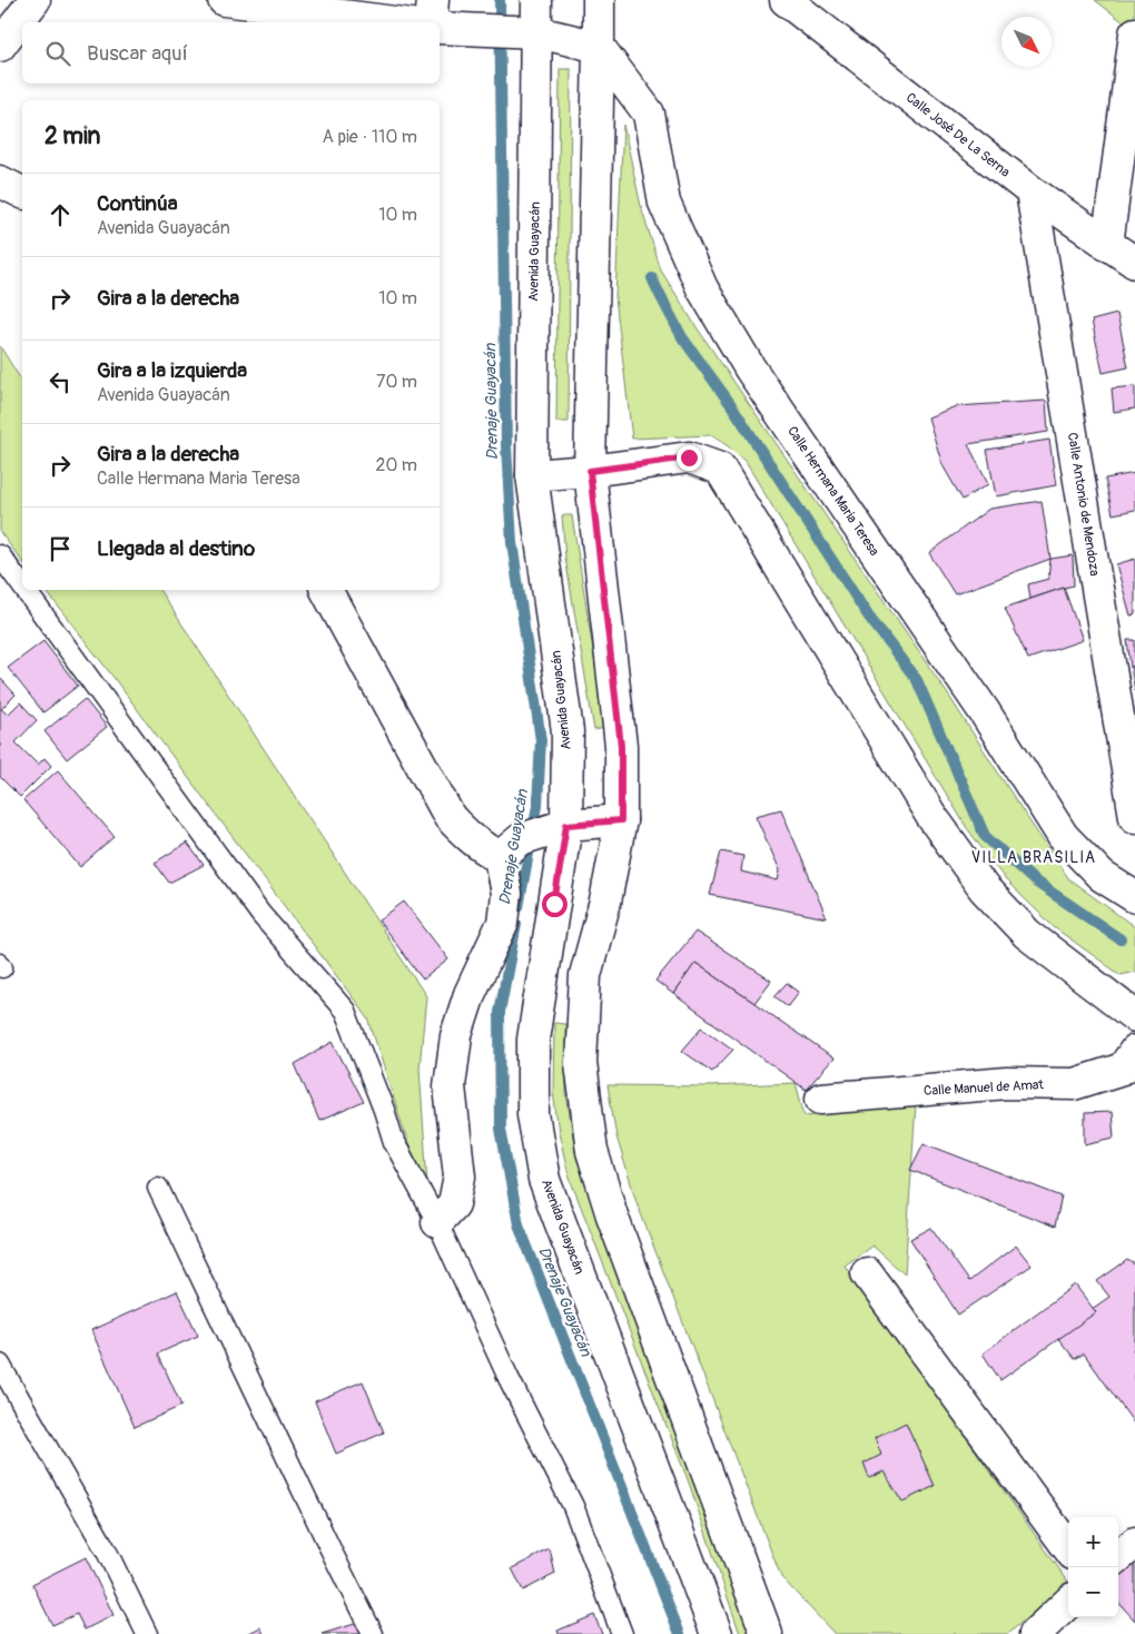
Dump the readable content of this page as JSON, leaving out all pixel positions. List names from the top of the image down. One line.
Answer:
{"streets":{"street":["Calle José De La Serna","Avenida Guayacán","Calle Hermana Maria Teresa","Calle Antonio de Mendoza","Calle Manuel de Amat"]},"crossings":[["Calle José De La Serna","Calle Antonio de Mendoza"]],"districts":["VILLA BRASILIA"],"water":["Drenaje Guayacán"],"north":"bottom right","page":{"search":"Buscar aquí","heading":["2 min","A pie · 110 m"],"list":[["Continúa","Avenida Guayacán","10 m"],["Gira a la derecha","10 m"],["Gira a la izquierda","Avenida Guayacán","70 m"],["Gira a la derecha","Calle Hermana Maria Teresa","20 m"],"Llegada al destino"],"map_buttons":["+","−"]}}
